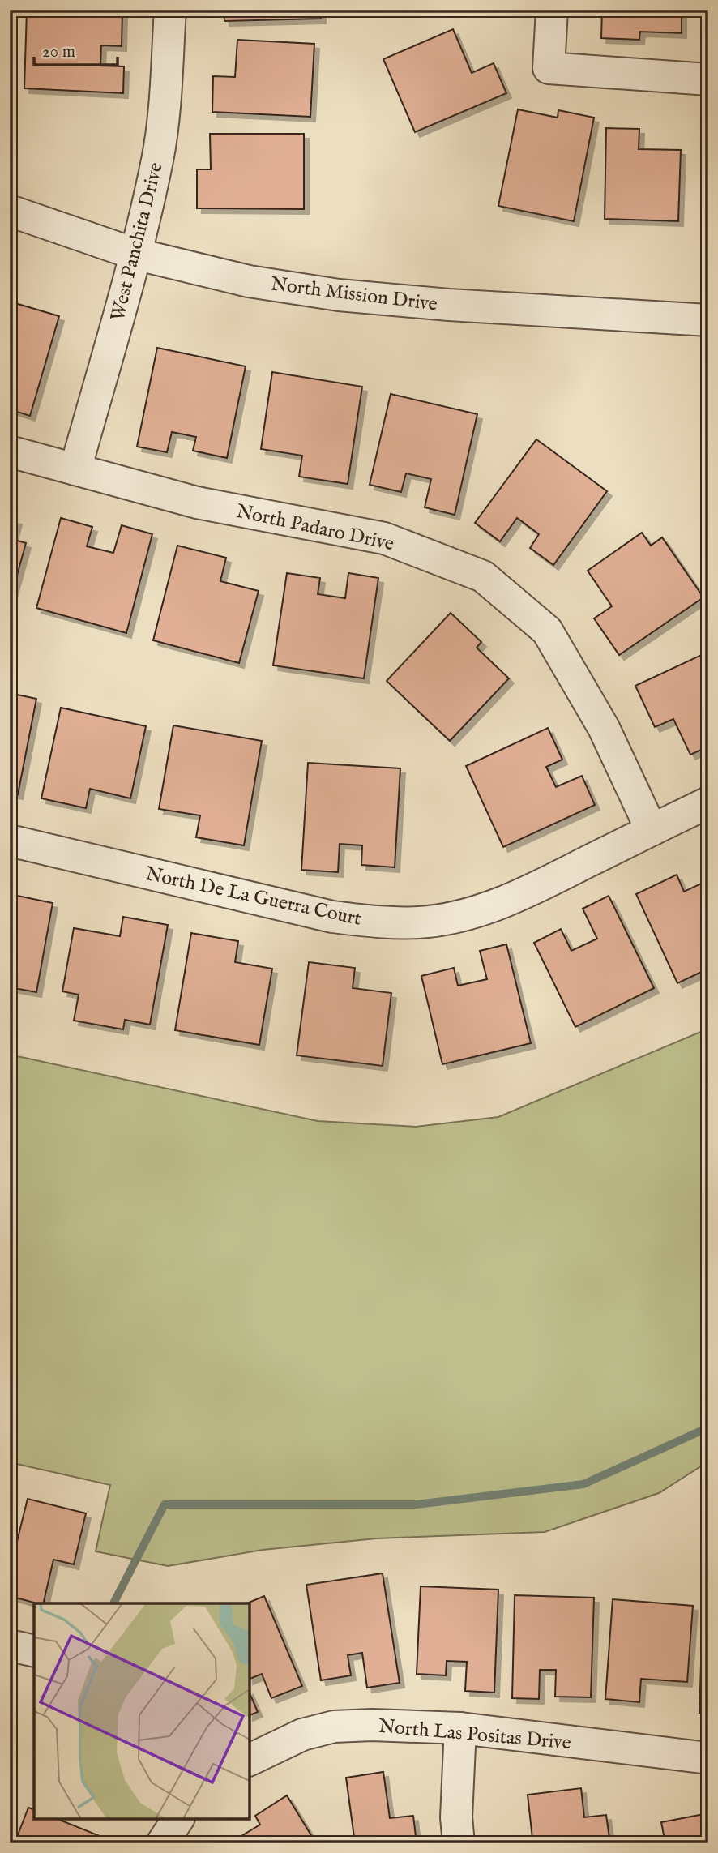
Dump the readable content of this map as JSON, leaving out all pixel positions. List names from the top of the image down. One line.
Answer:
{"streets":{"street":["West Panchita Drive","North Mission Drive","North Padaro Drive","North De La Guerra Court","North Las Positas Drive"]},"crossings":[["West Panchita Drive","North Mission Drive"],["West Panchita Drive","North Padaro Drive"],["North Padaro Drive","North De La Guerra Court"]],"scale_bar":"20 m"}
